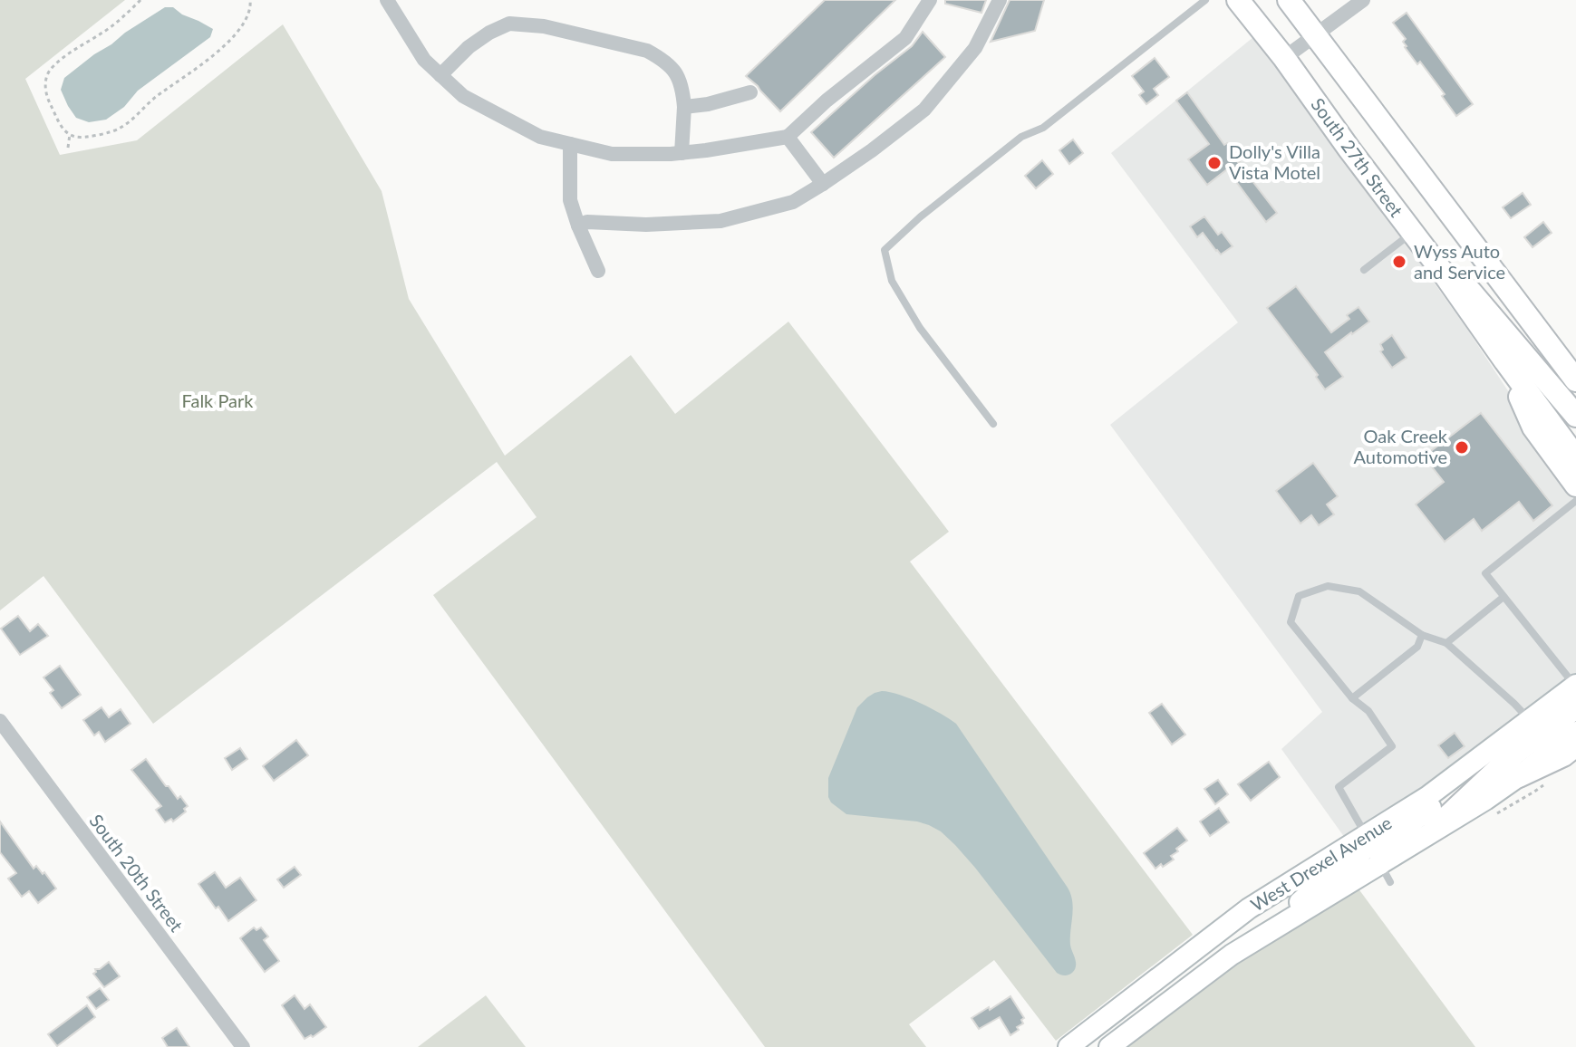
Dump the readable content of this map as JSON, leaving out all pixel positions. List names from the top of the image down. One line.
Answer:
{"streets":{"main road":["South 27th Street"],"street":["West Drexel Avenue","South 20th Street"]},"parks":["Falk Park"],"places":["Dolly's Villa Vista Motel","Wyss Auto and Service","Oak Creek Automotive"]}
